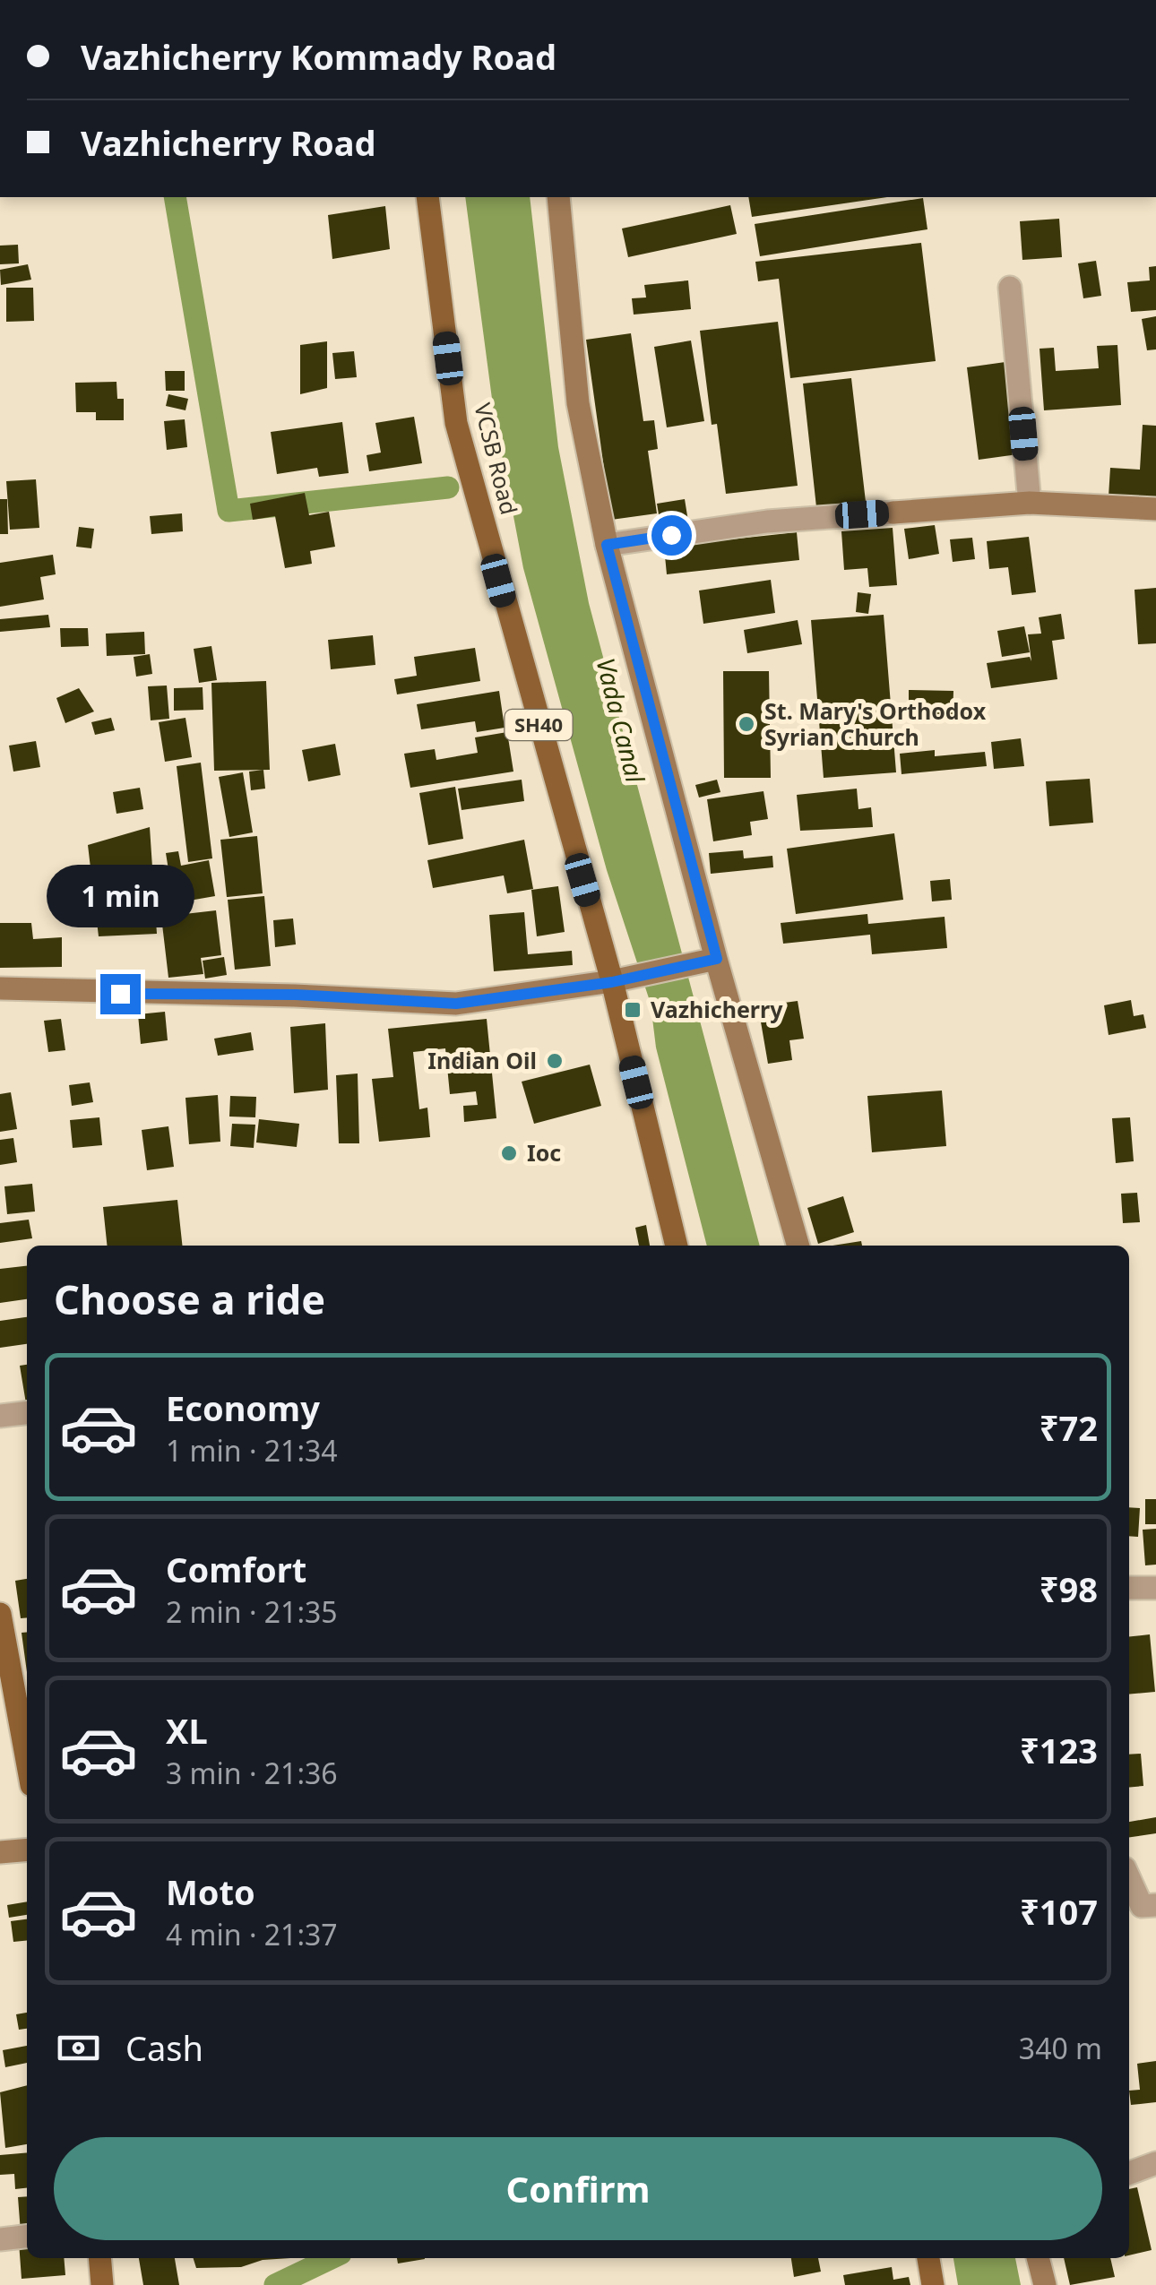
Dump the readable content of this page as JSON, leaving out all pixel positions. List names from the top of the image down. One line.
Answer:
{"streets":{"main road":["VCSB Road","SH40"]},"water":["Vada Canal"],"places":{"other":["St. Mary's Orthodox Syrian Church","Indian Oil","Ioc"],"transit":["Vazhicherry"]},"page":{"banner":["Vazhicherry Kommady Road","Vazhicherry Road"],"bubble":"1 min","heading":"Choose a ride","list":[{"name":"Economy","note":"1 min · 21:34","value":"₹72"},{"name":"Comfort","note":"2 min · 21:35","value":"₹98"},{"name":"XL","note":"3 min · 21:36","value":"₹123"},{"name":"Moto","note":"4 min · 21:37","value":"₹107"}],"pay":["Cash","340 m"],"buttons":"Confirm"}}
